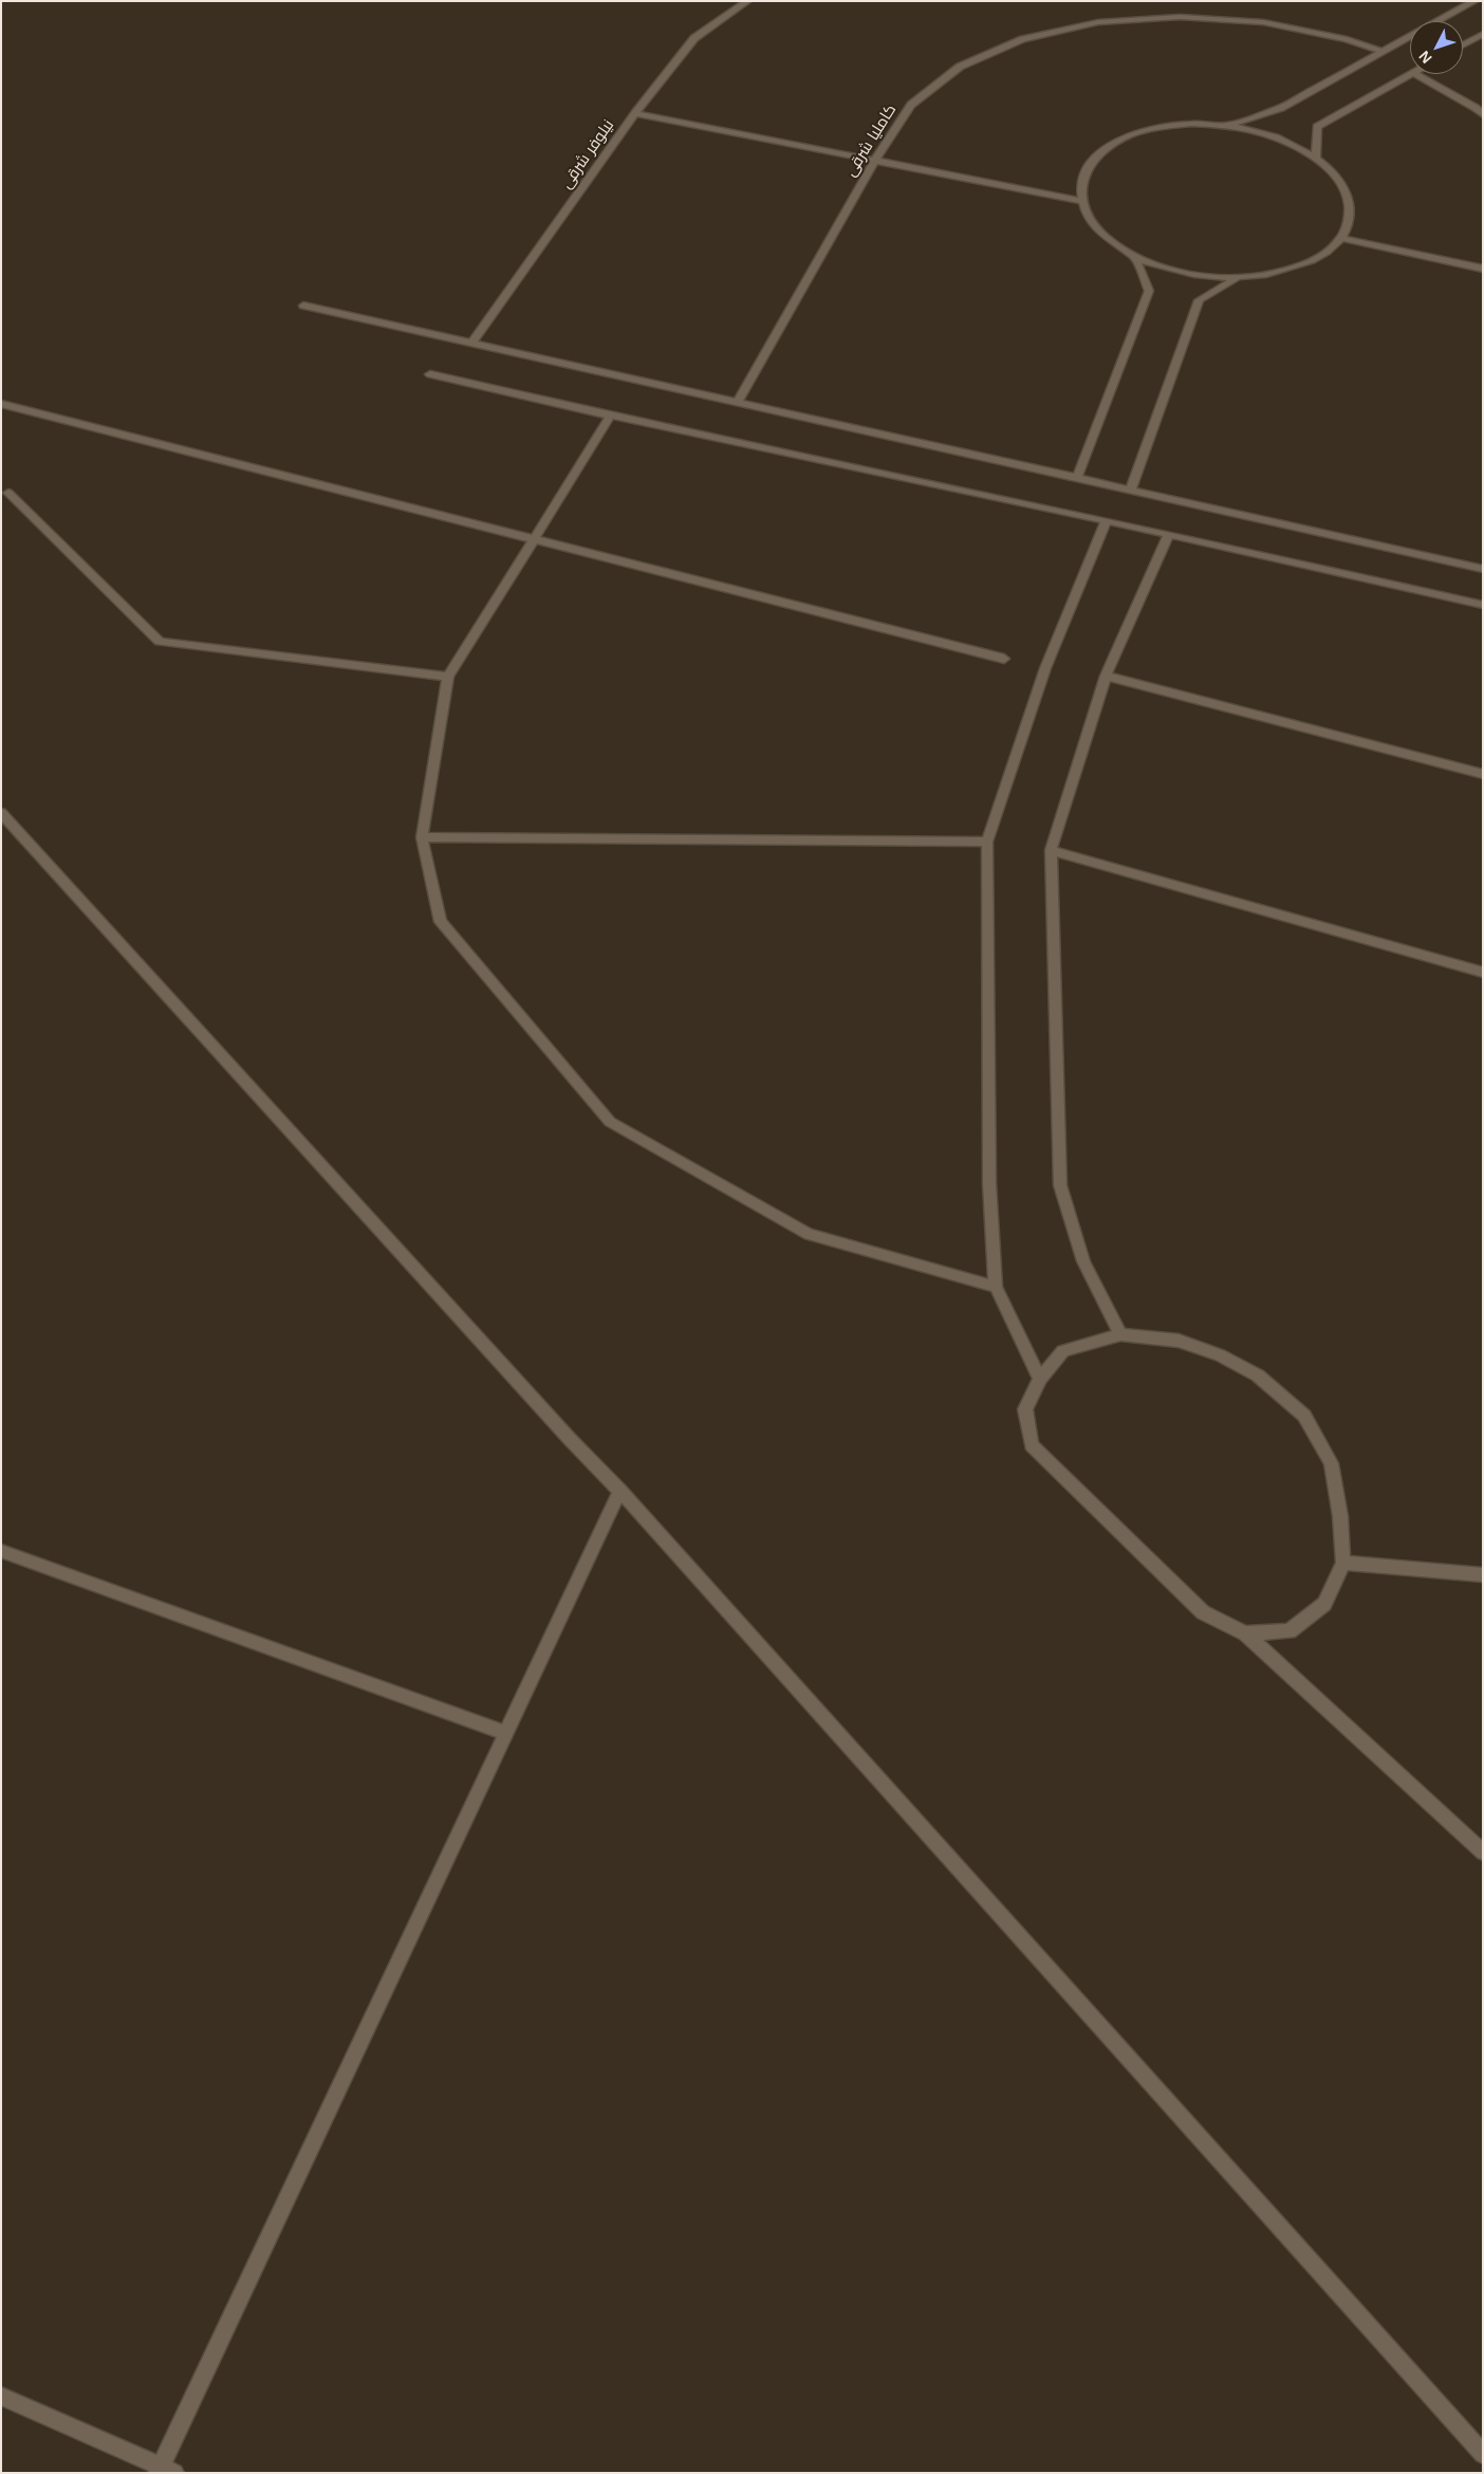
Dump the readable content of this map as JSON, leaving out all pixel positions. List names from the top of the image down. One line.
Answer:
{"streets":{"street":["کاملیا شرقی","نیلوفر شرقی"]},"north":"bottom left"}
